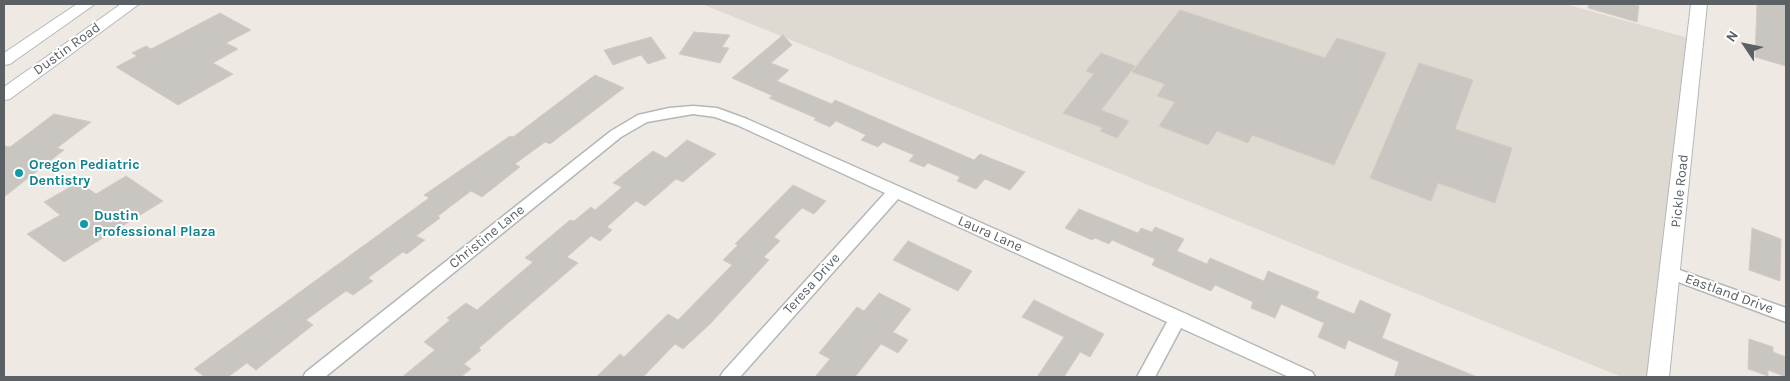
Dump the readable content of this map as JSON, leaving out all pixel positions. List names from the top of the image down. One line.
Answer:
{"streets":{"street":["Dustin Road","Pickle Road","Laura Lane","Christine Lane","Teresa Drive","Eastland Drive"]},"crossings":[["Pickle Road","Eastland Drive"],["Laura Lane","Christine Lane"],["Laura Lane","Teresa Drive"]],"places":["Oregon Pediatric Dentistry","Dustin Professional Plaza"],"north":"top left"}
